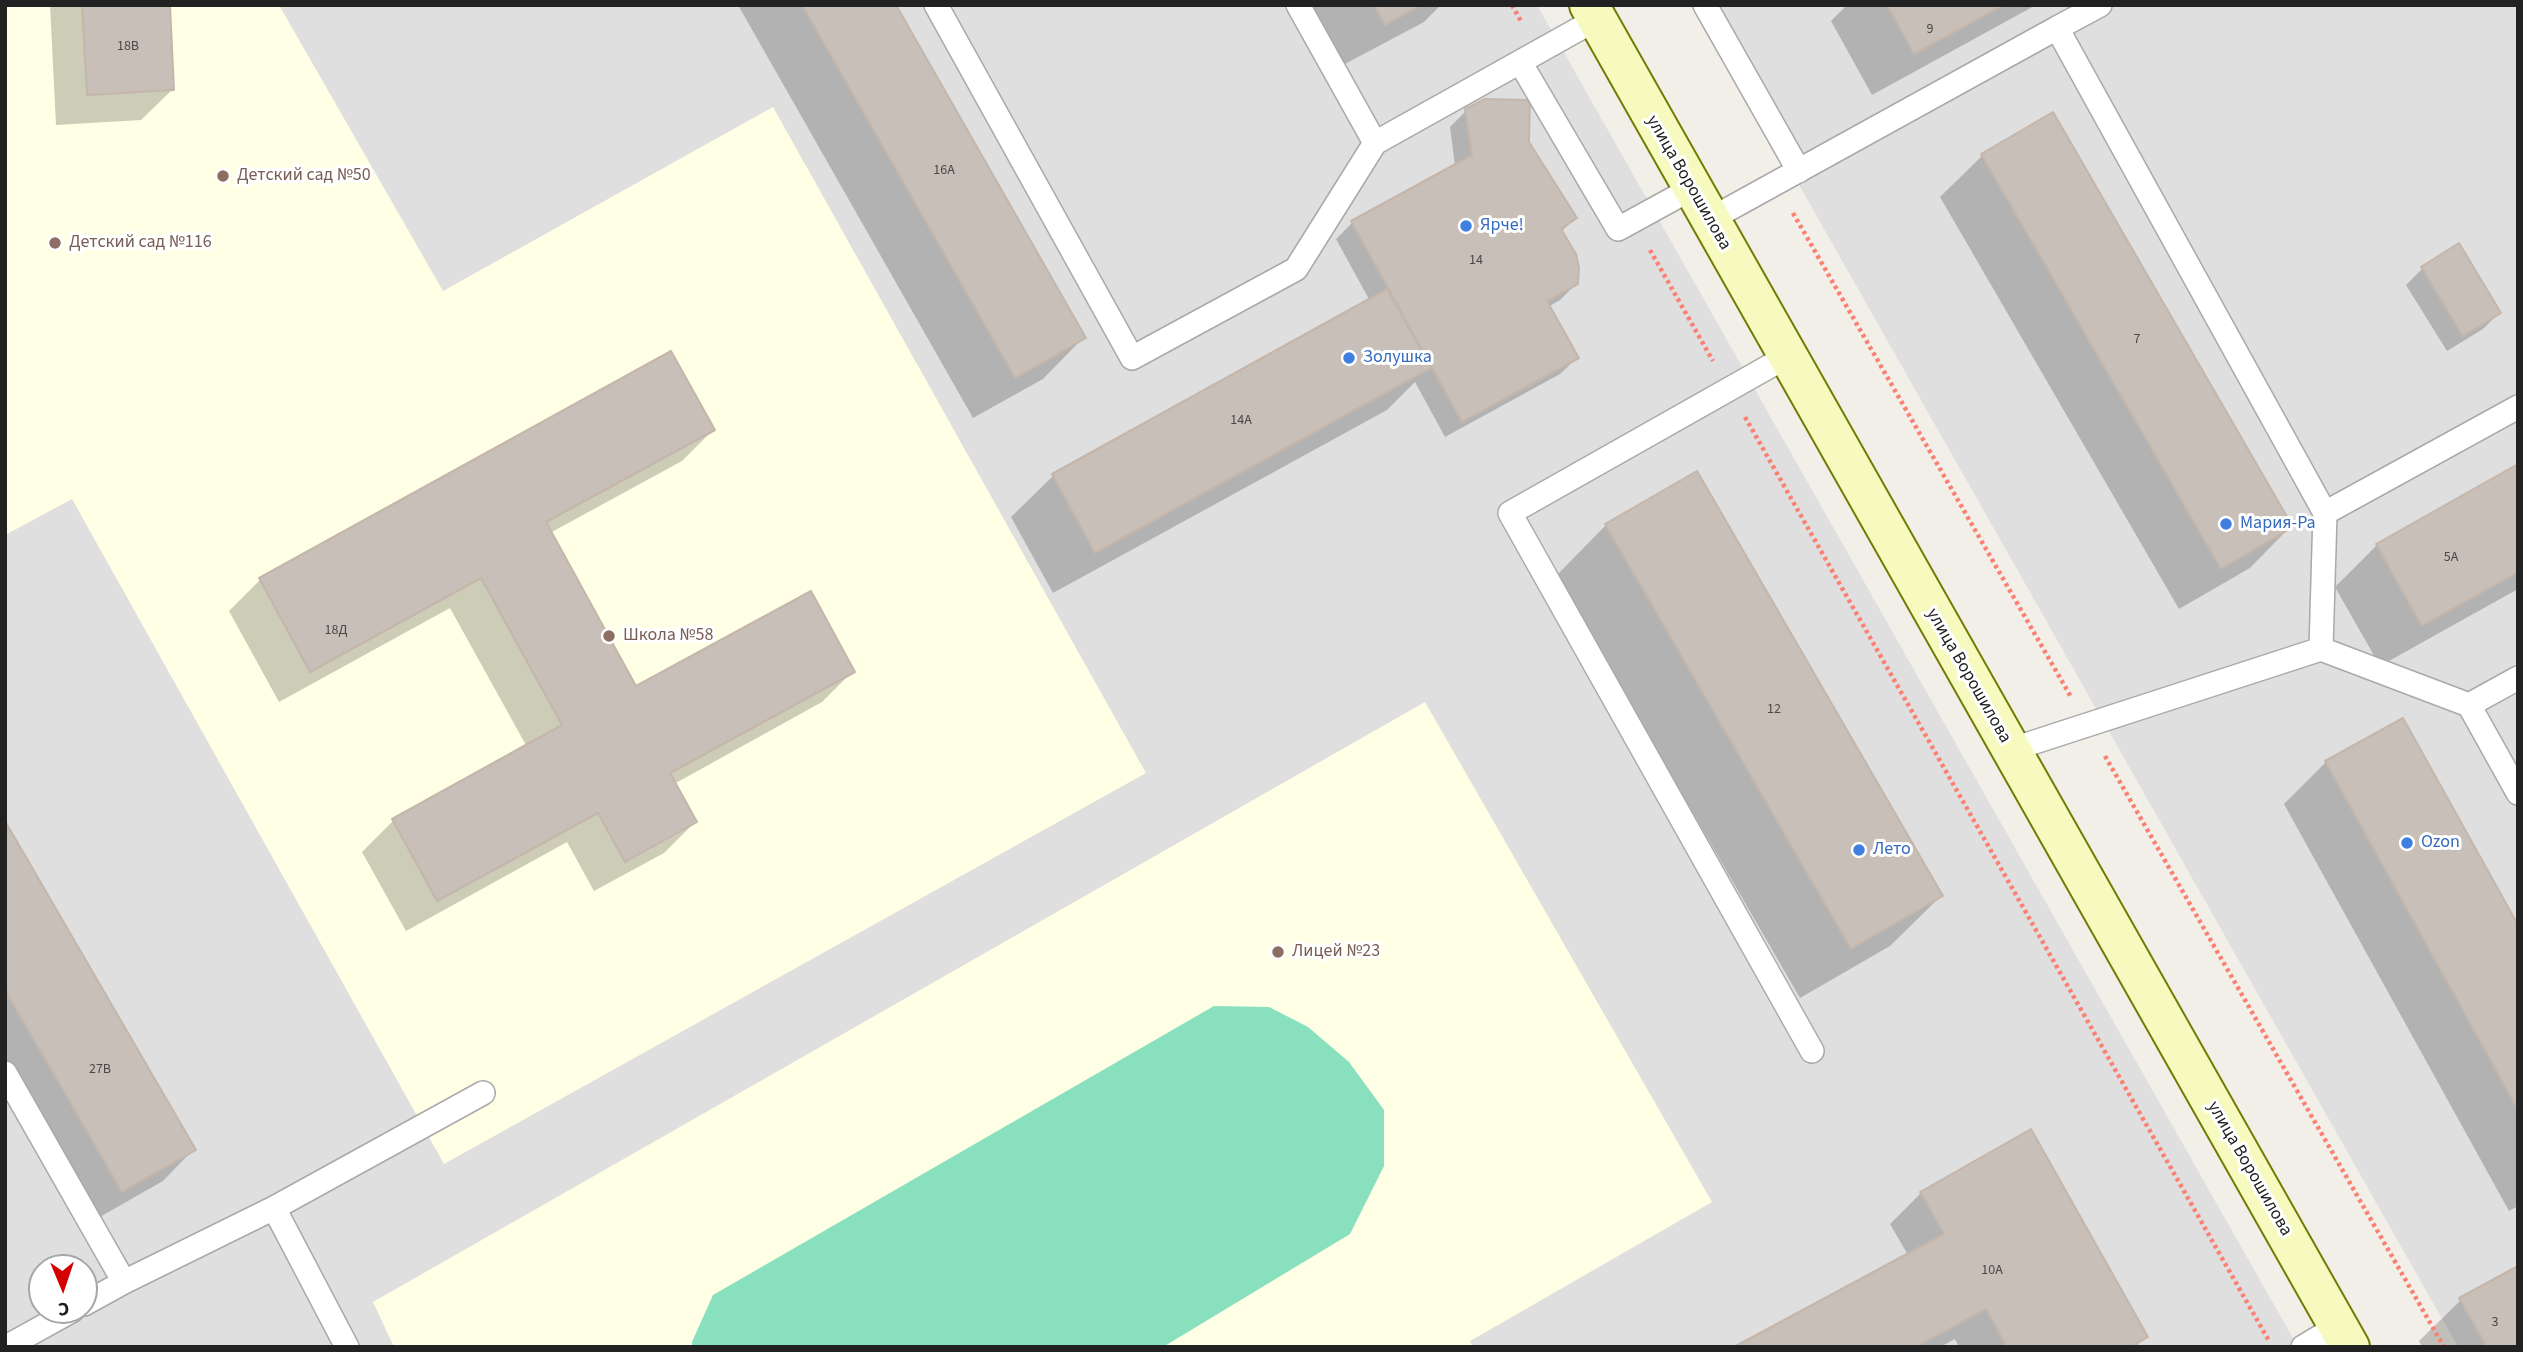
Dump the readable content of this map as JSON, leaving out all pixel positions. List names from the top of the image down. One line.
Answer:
{"streets":{"street":["улица Ворошилова"]},"places":["Детский сад №50","Ярче!","Детский сад №116","Золушка","Мария-Ра","Школа №58","Ozon","Лето","Лицей №23"],"house_numbers":["9","18В","16А","14","7","14А","5А","18Д","12","27В","10А","3"],"north":"bottom"}
